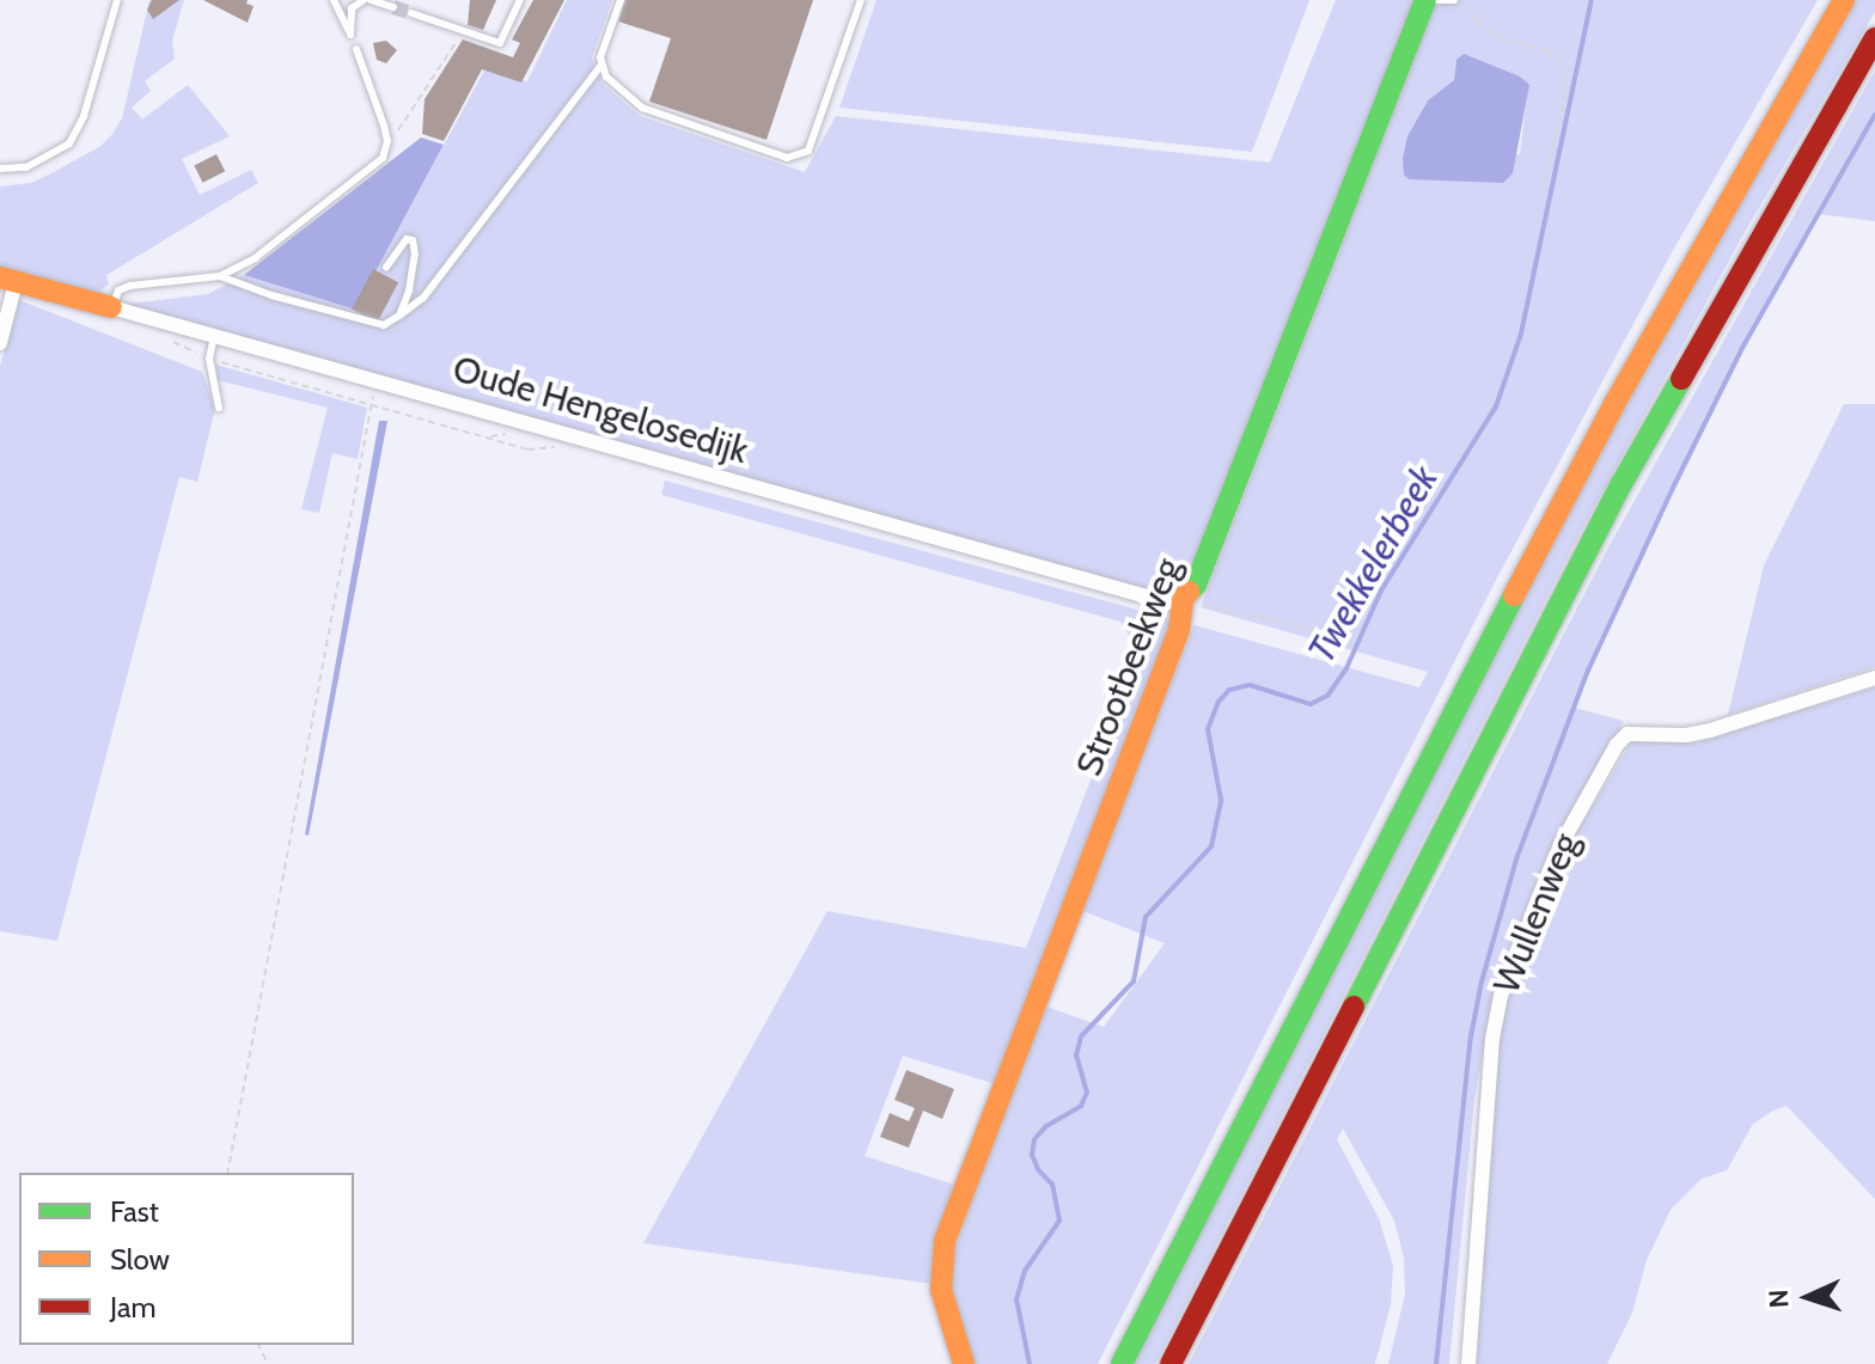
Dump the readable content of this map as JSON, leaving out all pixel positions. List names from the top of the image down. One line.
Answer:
{"streets":{"main road":["Oude Hengelosedijk","Strootbeekweg"],"street":["Wullenweg"]},"crossings":[["Oude Hengelosedijk","Strootbeekweg"]],"water":["Twekkelerbeek"],"legend":["Fast","Slow","Jam"],"north":"left"}
